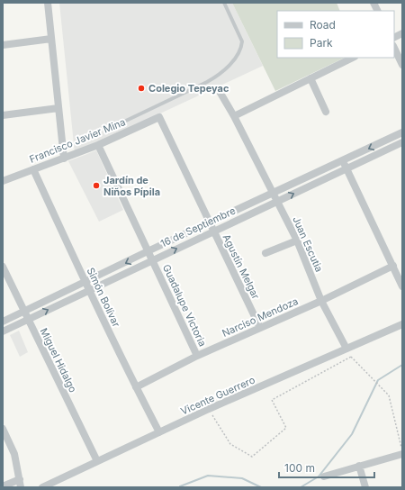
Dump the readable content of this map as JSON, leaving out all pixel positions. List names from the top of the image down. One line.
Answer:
{"streets":{"street":["Francisco Javier Mina","16 de Septiembre","Juan Escutia","Agustín Melgar","Simón Bolívar","Guadalupe Victoria","Narciso Mendoza","Miguel Hidalgo","Vicente Guerrero"]},"crossings":[["Francisco Javier Mina","Agustín Melgar"],["Francisco Javier Mina","Simón Bolívar"],["Francisco Javier Mina","Guadalupe Victoria"],["16 de Septiembre","Juan Escutia"],["16 de Septiembre","Agustín Melgar"],["16 de Septiembre","Simón Bolívar"],["16 de Septiembre","Guadalupe Victoria"],["16 de Septiembre","Miguel Hidalgo"],["Juan Escutia","Narciso Mendoza"],["Juan Escutia","Vicente Guerrero"],["Agustín Melgar","Narciso Mendoza"],["Simón Bolívar","Narciso Mendoza"],["Simón Bolívar","Vicente Guerrero"],["Guadalupe Victoria","Narciso Mendoza"],["Miguel Hidalgo","Vicente Guerrero"]],"places":["Colegio Tepeyac","Jardín de Niños Pípila"],"legend":["Road","Park"],"scale_bar":"100 m"}
